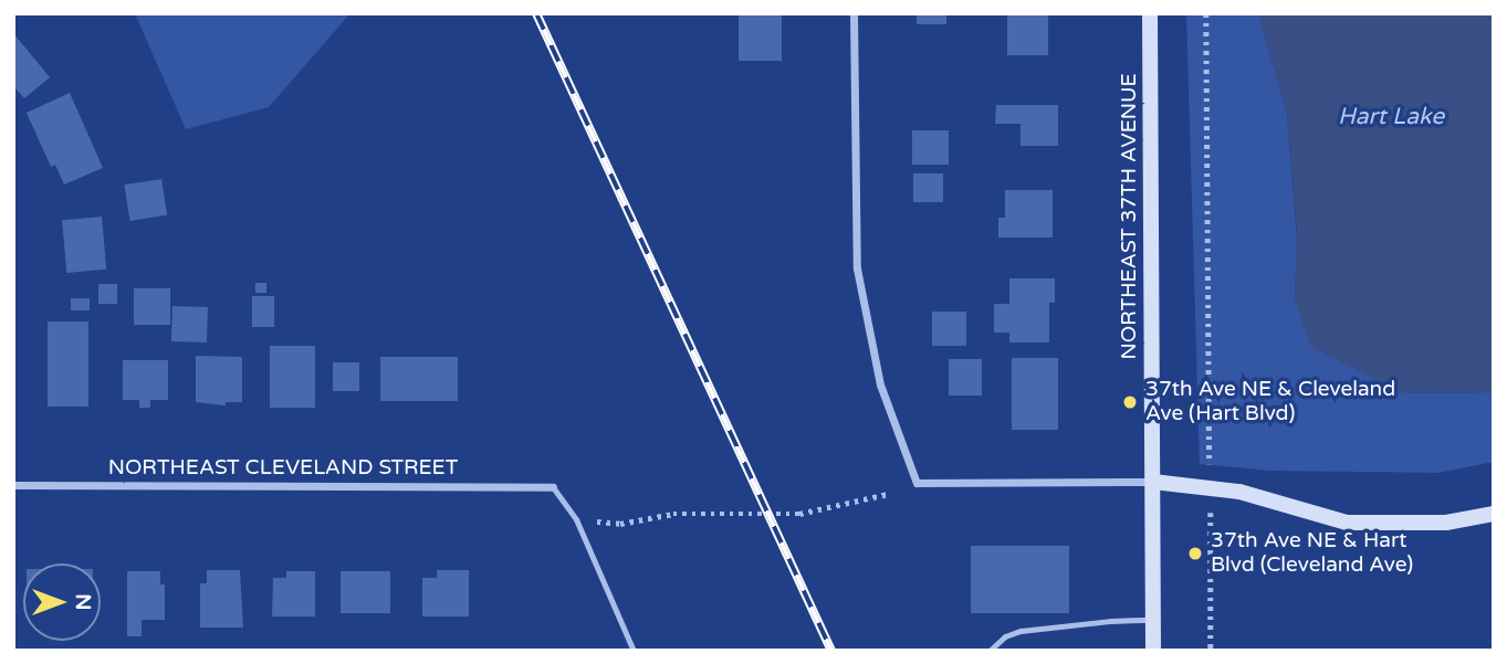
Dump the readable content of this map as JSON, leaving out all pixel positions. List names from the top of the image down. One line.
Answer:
{"streets":{"street":["NORTHEAST 37TH AVENUE","NORTHEAST CLEVELAND STREET"]},"water":["Hart Lake"],"places":["37th Ave NE & Cleveland Ave (Hart Blvd)","37th Ave NE & Hart Blvd (Cleveland Ave)"],"north":"right"}
